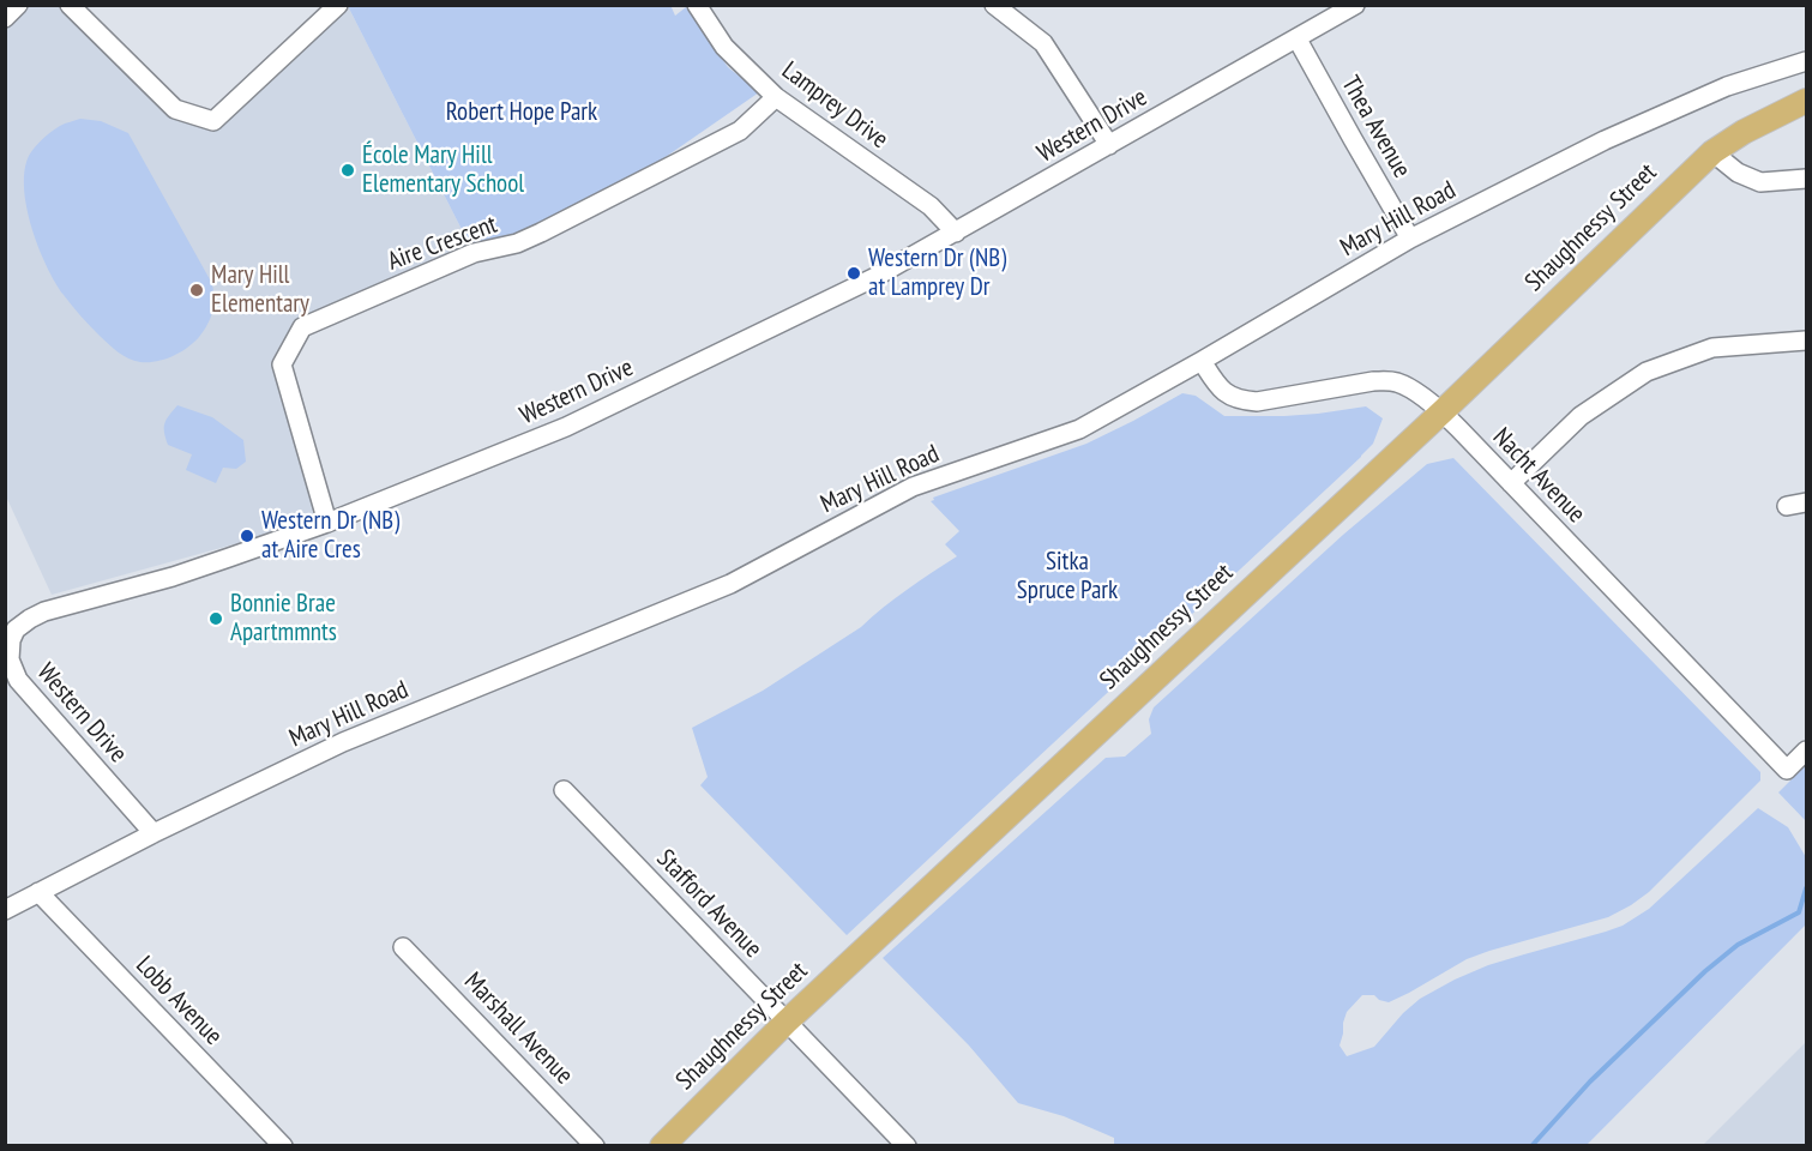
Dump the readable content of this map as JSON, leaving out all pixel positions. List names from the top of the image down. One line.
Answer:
{"streets":{"main road":["Shaughnessy Street"],"street":["Lamprey Drive","Western Drive","Thea Avenue","Mary Hill Road","Aire Crescent","Nacht Avenue","Stafford Avenue","Lobb Avenue","Marshall Avenue"]},"crossings":[["Lamprey Drive","Western Drive"],["Lamprey Drive","Aire Crescent"],["Western Drive","Thea Avenue"],["Western Drive","Mary Hill Road"],["Western Drive","Aire Crescent"],["Thea Avenue","Mary Hill Road"],["Mary Hill Road","Nacht Avenue"],["Mary Hill Road","Lobb Avenue"],["Shaughnessy Street","Nacht Avenue"],["Shaughnessy Street","Stafford Avenue"]],"parks":["Robert Hope Park","Sitka Spruce Park"],"places":["École Mary Hill Elementary School","Western Dr (NB) at Lamprey Dr","Mary Hill Elementary","Western Dr (NB) at Aire Cres","Bonnie Brae Apartmmnts"]}
